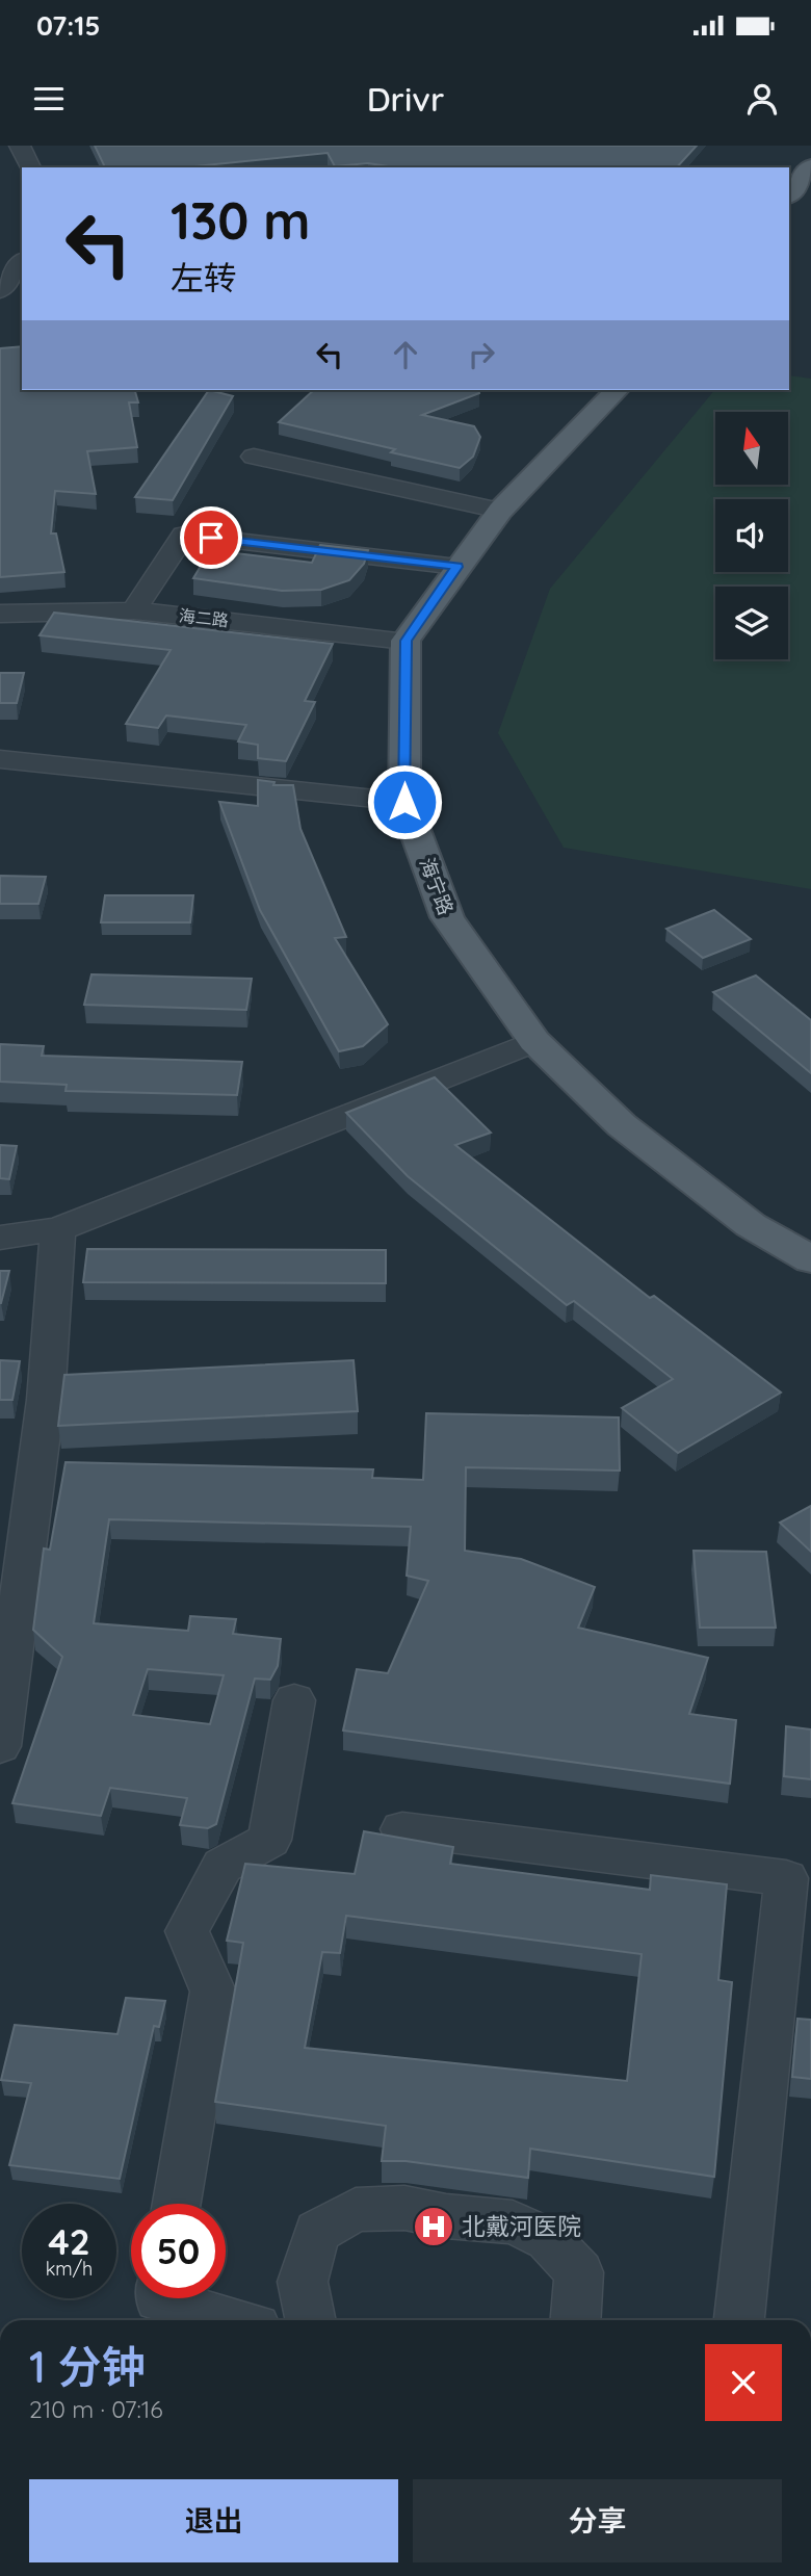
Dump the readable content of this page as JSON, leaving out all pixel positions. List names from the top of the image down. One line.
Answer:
{"streets":{"main road":["海宁路"],"street":["海二路"]},"crossings":[["海二路","海宁路"]],"places":{"hospital":["北戴河医院"]},"north":"top","page":{"status":"07:15","header":"Drivr","turn":["130 m","左转"],"speed":"42 km/h","limit":"50","heading":["1 分钟","210 m · 07:16"],"buttons":["退出","分享"]}}
